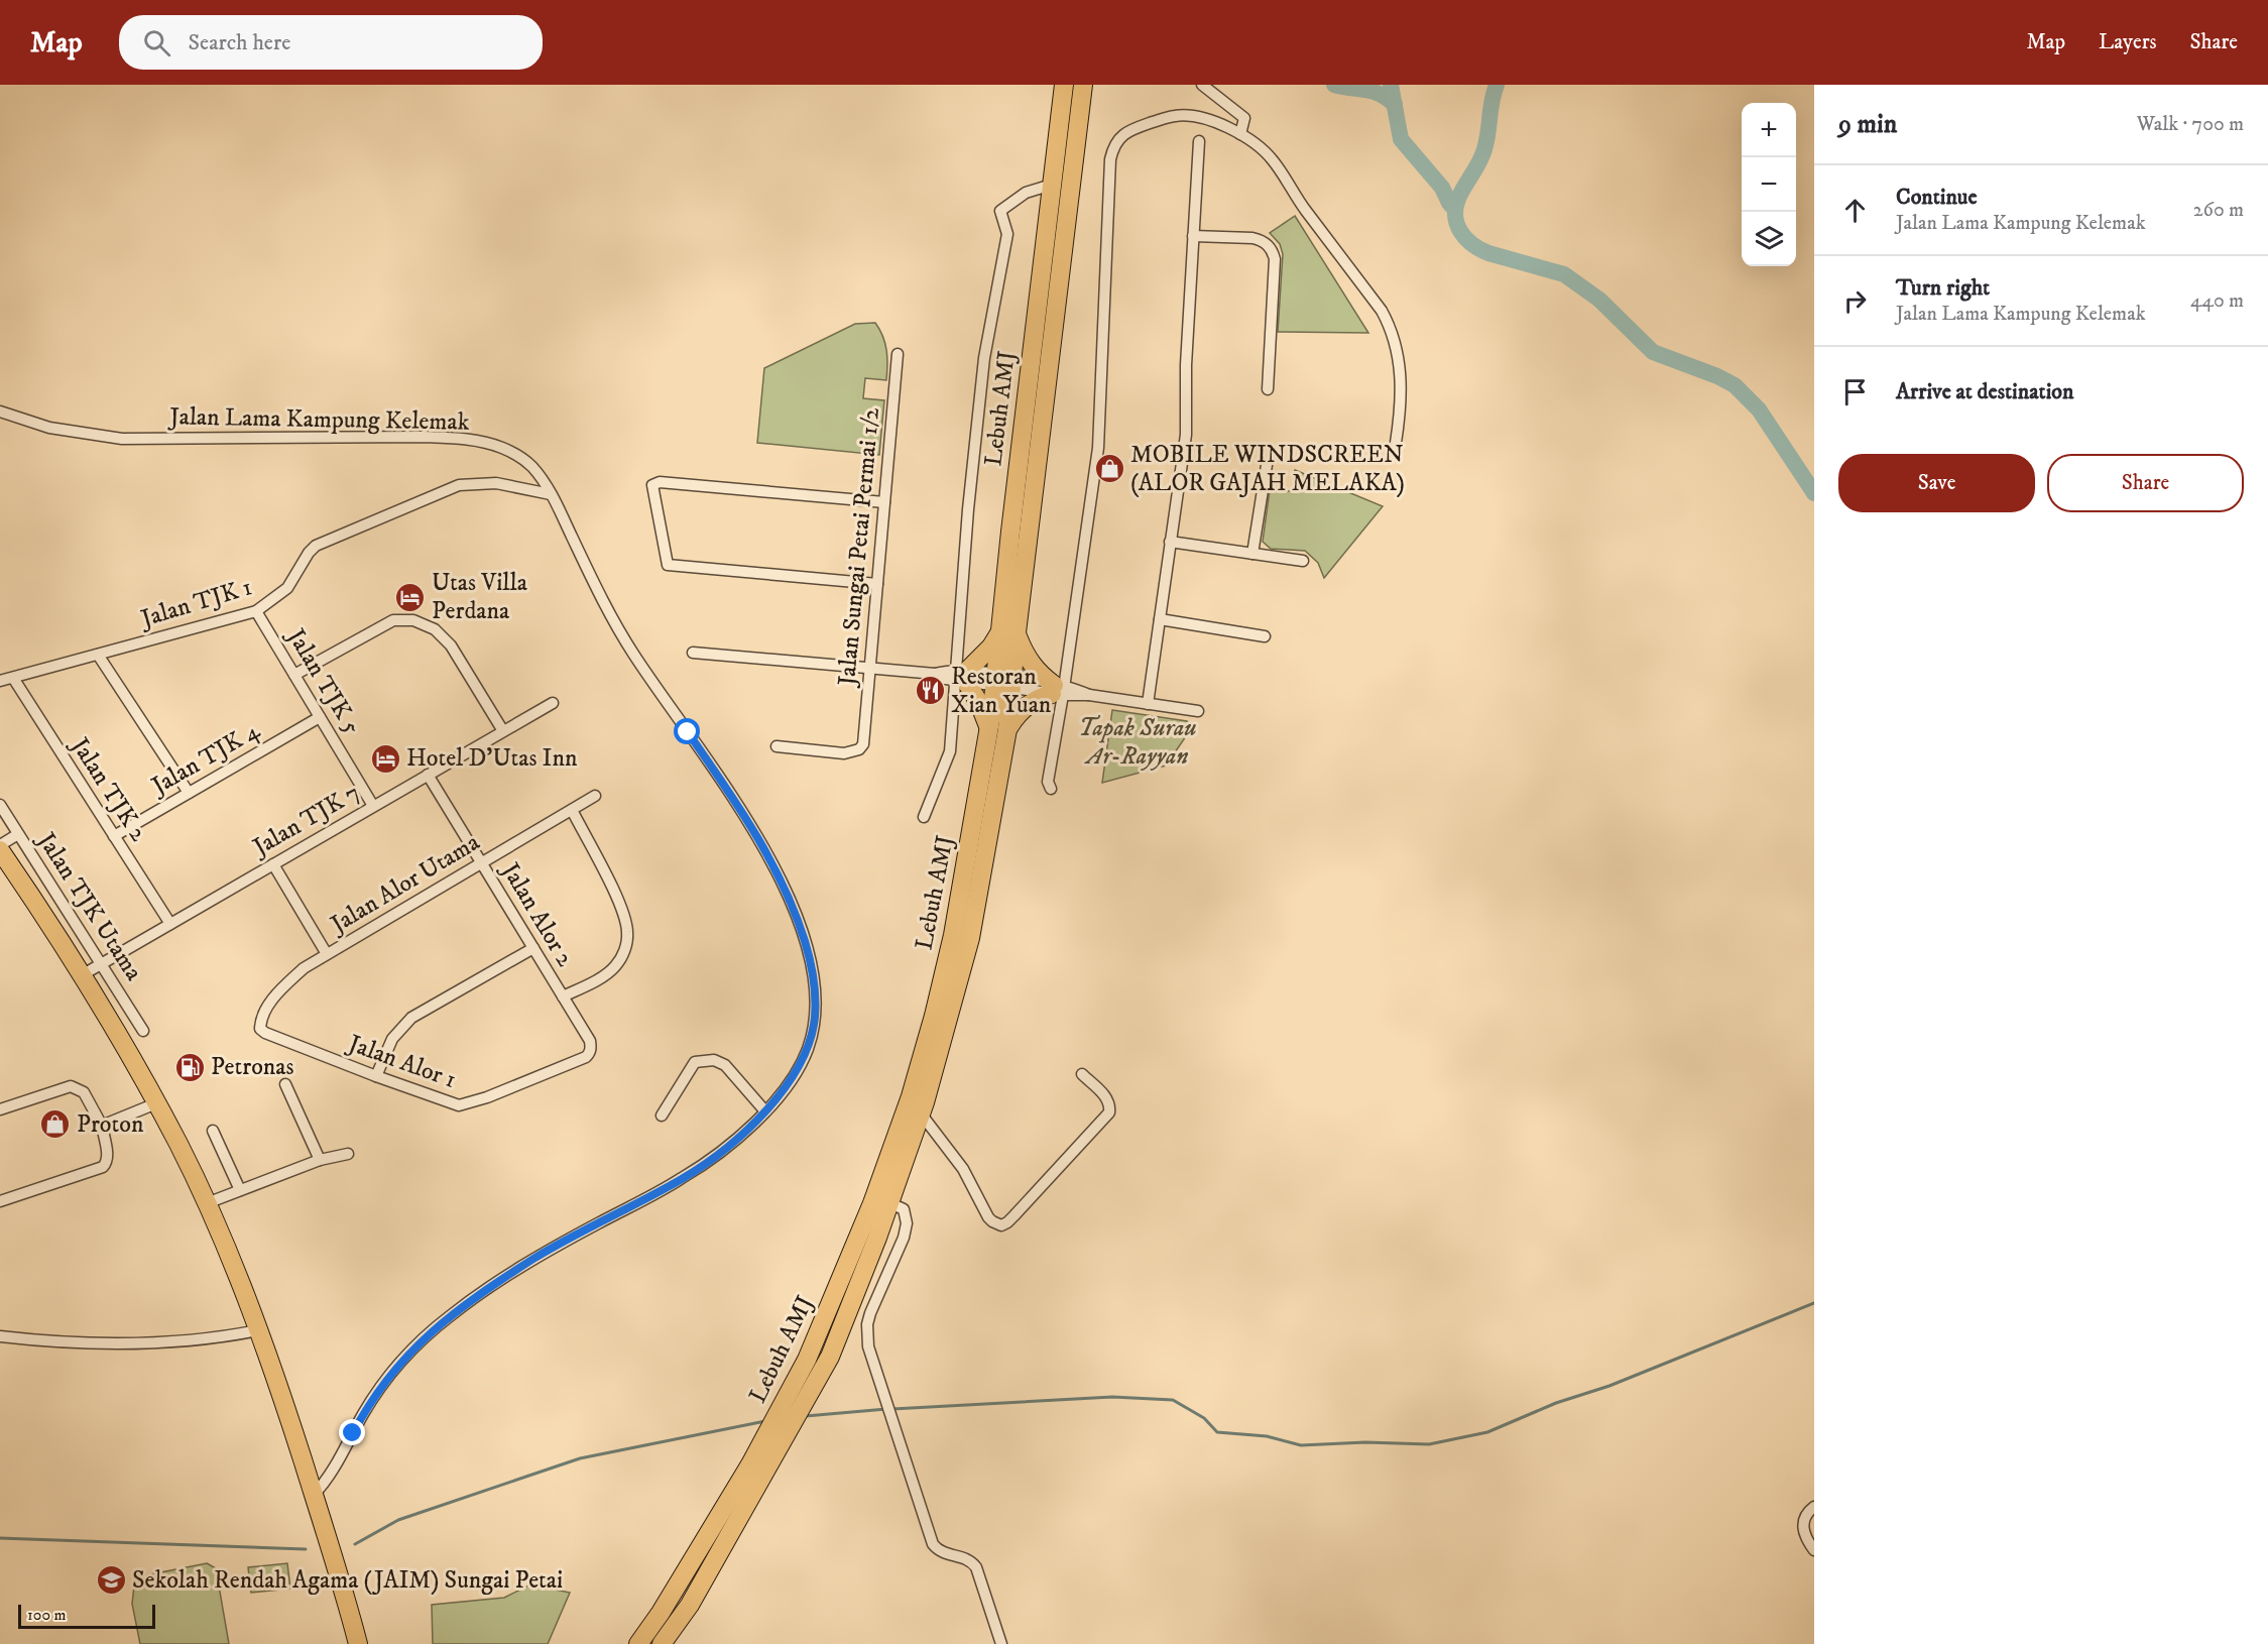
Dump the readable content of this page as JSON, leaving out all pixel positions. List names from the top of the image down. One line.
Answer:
{"streets":{"main road":["Lebuh AMJ"],"street":["Jalan Lama Kampung Kelemak","Jalan Sungai Petai Permai 1/2","Jalan TJK 1","Jalan TJK 5","Jalan TJK 4","Jalan TJK 2","Jalan TJK 7","Jalan Alor Utama","Jalan TJK Utama","Jalan Alor 2","Jalan Alor 1"]},"crossings":[["Jalan Lama Kampung Kelemak","Jalan TJK 1"],["Jalan TJK 1","Jalan TJK 5"],["Jalan TJK 1","Jalan TJK 2"],["Jalan TJK 5","Jalan TJK 4"],["Jalan TJK 5","Jalan TJK 7"],["Jalan TJK 4","Jalan TJK 2"],["Jalan TJK 2","Jalan TJK 7"],["Jalan TJK 7","Jalan TJK Utama"],["Jalan TJK 7","Jalan Alor 2"],["Jalan Alor Utama","Jalan Alor 2"],["Jalan Alor Utama","Jalan Alor 1"],["Jalan Alor 2","Jalan Alor 1"]],"parks":["Tapak Surau Ar-Rayyan"],"places":{"shop":["MOBILE WINDSCREEN (ALOR GAJAH MELAKA)","Proton"],"hotel":["Utas Villa Perdana","Hotel D'Utas Inn"],"restaurant":["Restoran Xian Yuan"],"fuel station":["Petronas"],"school or university":["Sekolah Rendah Agama (JAIM) Sungai Petai"]},"scale_bar":"100 m","page":{"header":"Map","search":"Search here","nav":["Map","Layers","Share"],"heading":["9 min","Walk · 700 m"],"map_buttons":["+","−"],"list":[["Continue","Jalan Lama Kampung Kelemak","260 m"],["Turn right","Jalan Lama Kampung Kelemak","440 m"],"Arrive at destination"],"buttons":["Save","Share"],"scale":"100 m"}}
